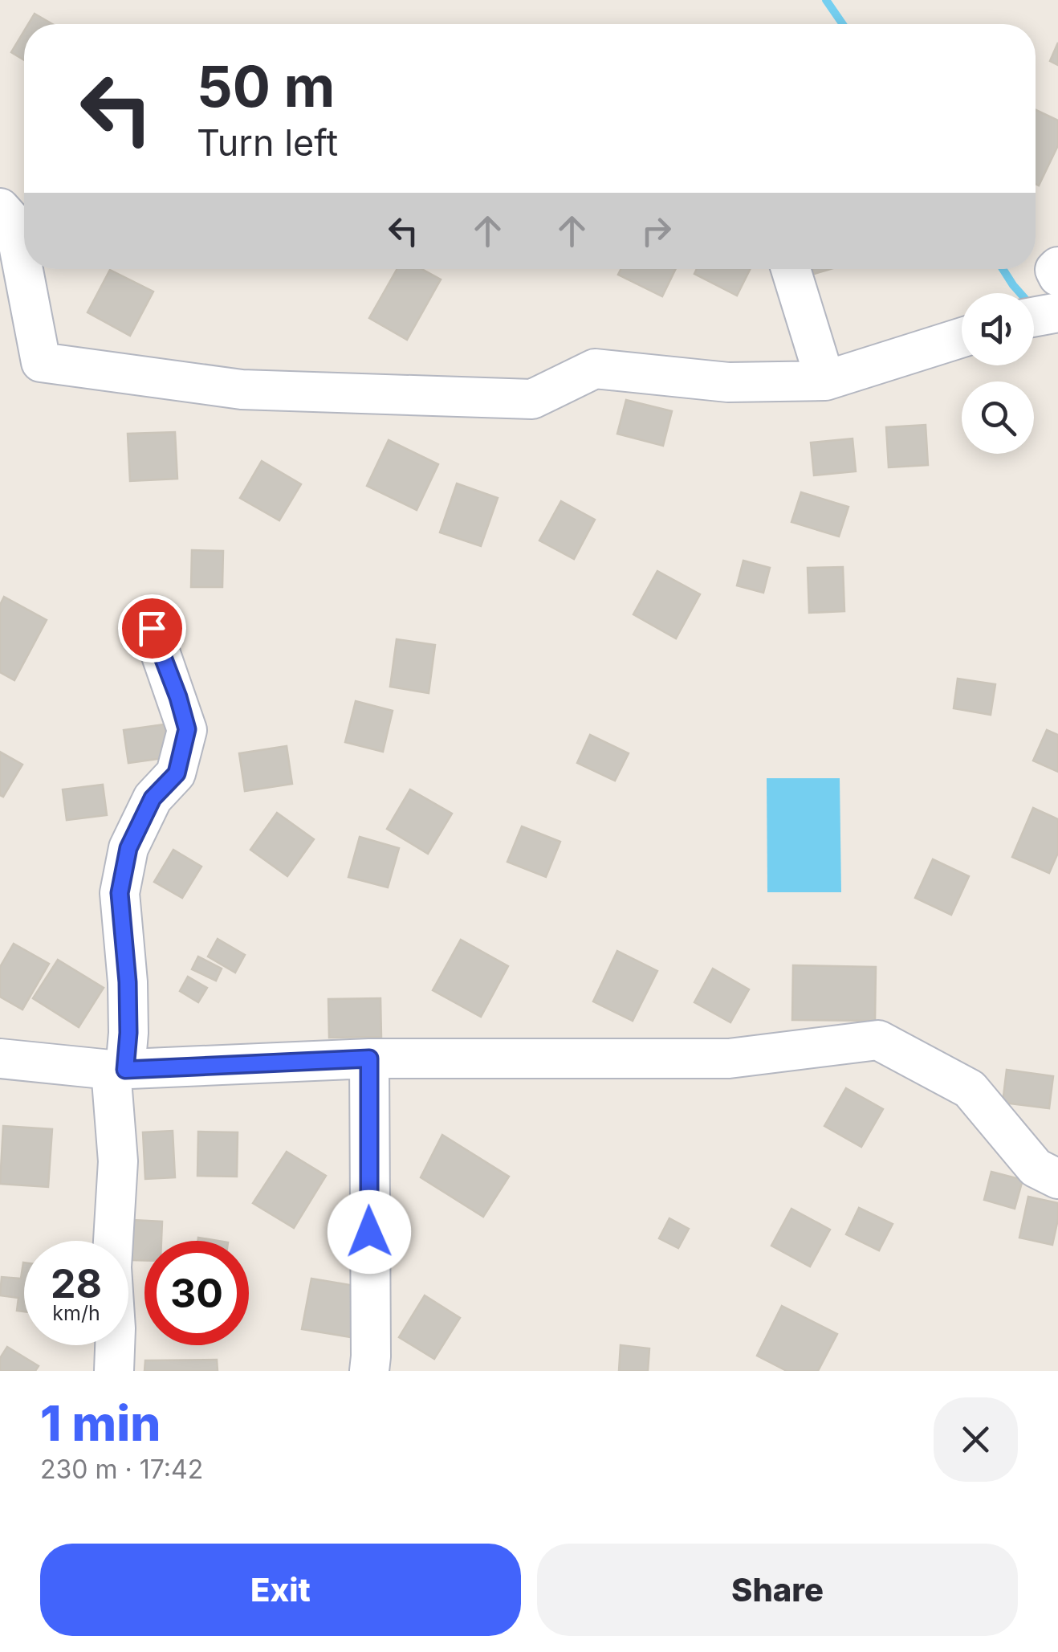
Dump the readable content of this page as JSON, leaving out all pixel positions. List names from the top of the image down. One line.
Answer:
{"page":{"turn":["50 m","Turn left"],"speed":"28 km/h","limit":"30","heading":["1 min","230 m · 17:42"],"buttons":["Exit","Share"]}}
